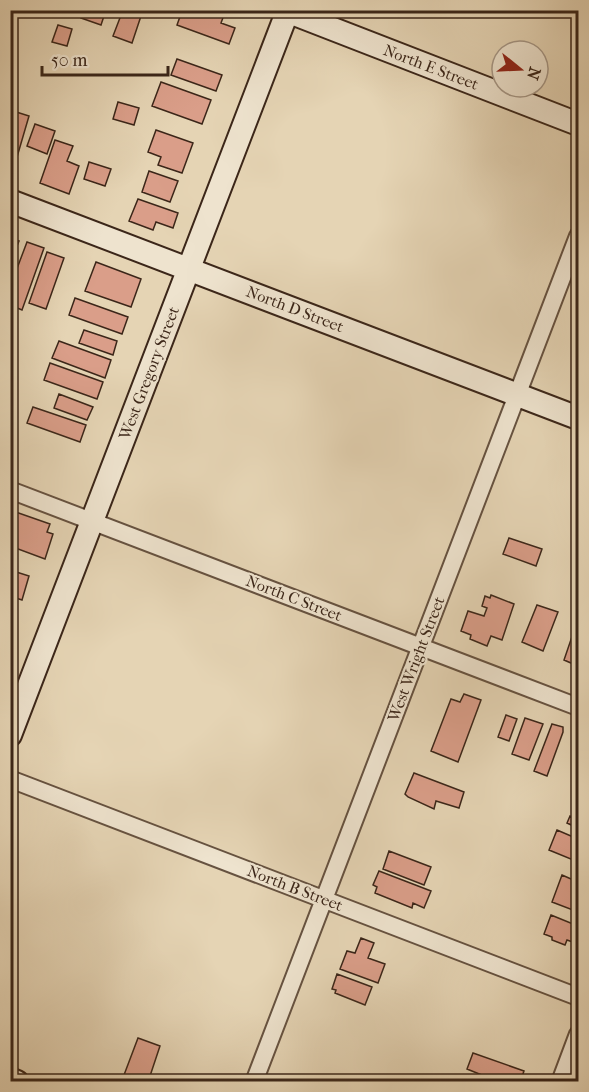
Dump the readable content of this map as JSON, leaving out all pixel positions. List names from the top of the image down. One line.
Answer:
{"streets":{"street":["North E Street","North D Street","West Gregory Street","North C Street","West Wright Street","North B Street"]},"crossings":[["North E Street","West Gregory Street"],["North D Street","West Gregory Street"],["North D Street","West Wright Street"],["West Gregory Street","North C Street"],["North C Street","West Wright Street"],["West Wright Street","North B Street"]],"scale_bar":"50 m","north":"right"}
